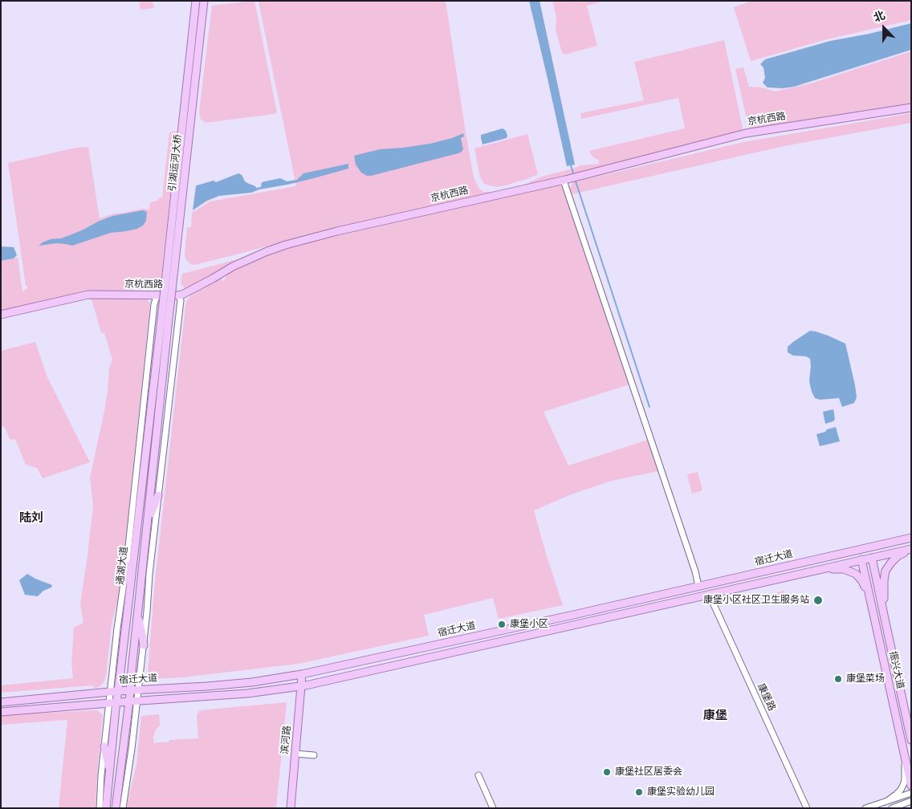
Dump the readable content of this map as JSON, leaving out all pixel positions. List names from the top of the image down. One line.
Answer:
{"streets":{"main road":["京杭西路","引湖运河大桥","宿迁大道","通湖大道","振兴大道","滨河路"],"street":["康堡路"]},"crossings":[["引湖运河大桥","通湖大道"],["宿迁大道","通湖大道"],["宿迁大道","振兴大道"],["宿迁大道","康堡路"],["宿迁大道","滨河路"]],"districts":["陆刘","康堡"],"places":["康堡小区社区卫生服务站","康堡小区","康堡菜场","康堡社区居委会","康堡实验幼儿园"],"north":"top"}
